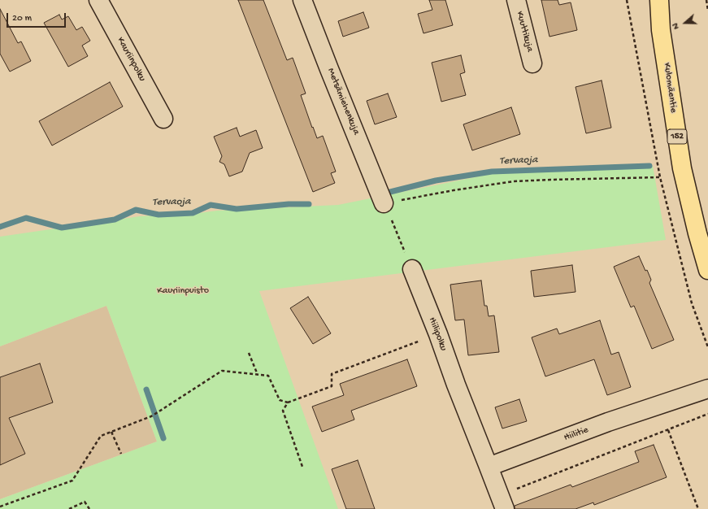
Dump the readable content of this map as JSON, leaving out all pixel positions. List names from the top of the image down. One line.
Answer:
{"streets":{"main road":["Kulomäentie","152"],"street":["Kuuttikuja","Kauriinpolku","Metsämiehenkuja","Hiilipolku","Hiilitie"]},"crossings":[["Hiilipolku","Hiilitie"]],"water":["Tervaoja"],"parks":["Kauriinpuisto"],"scale_bar":"20 m","north":"left"}
